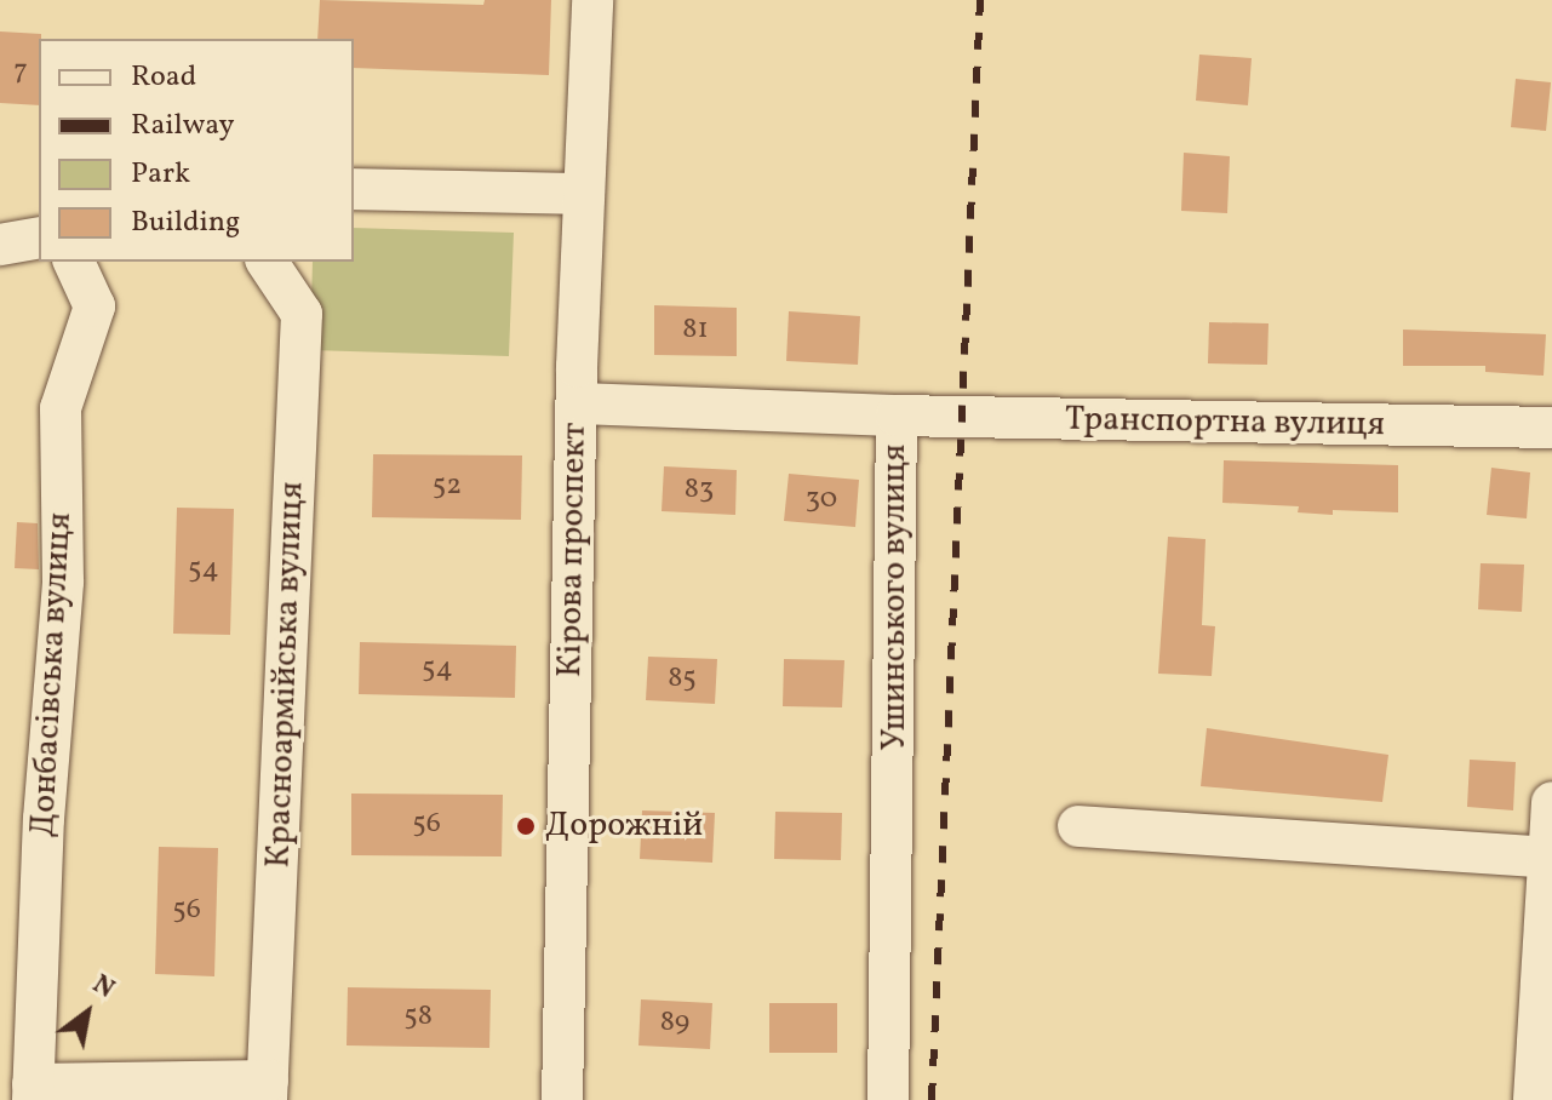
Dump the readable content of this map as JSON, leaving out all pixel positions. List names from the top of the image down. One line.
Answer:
{"streets":{"street":["Транспортна вулиця","Кірова проспект","Ушинського вулиця","Донбасівська вулиця","Красноармійська вулиця"]},"crossings":[["Транспортна вулиця","Ушинського вулиця"],["Кірова проспект","Ушинського вулиця"]],"places":["Дорожній"],"house_numbers":["7","81","52","83","30","54","54","85","56","56","58","89"],"legend":["Road","Railway","Park","Building"],"north":"top right"}
